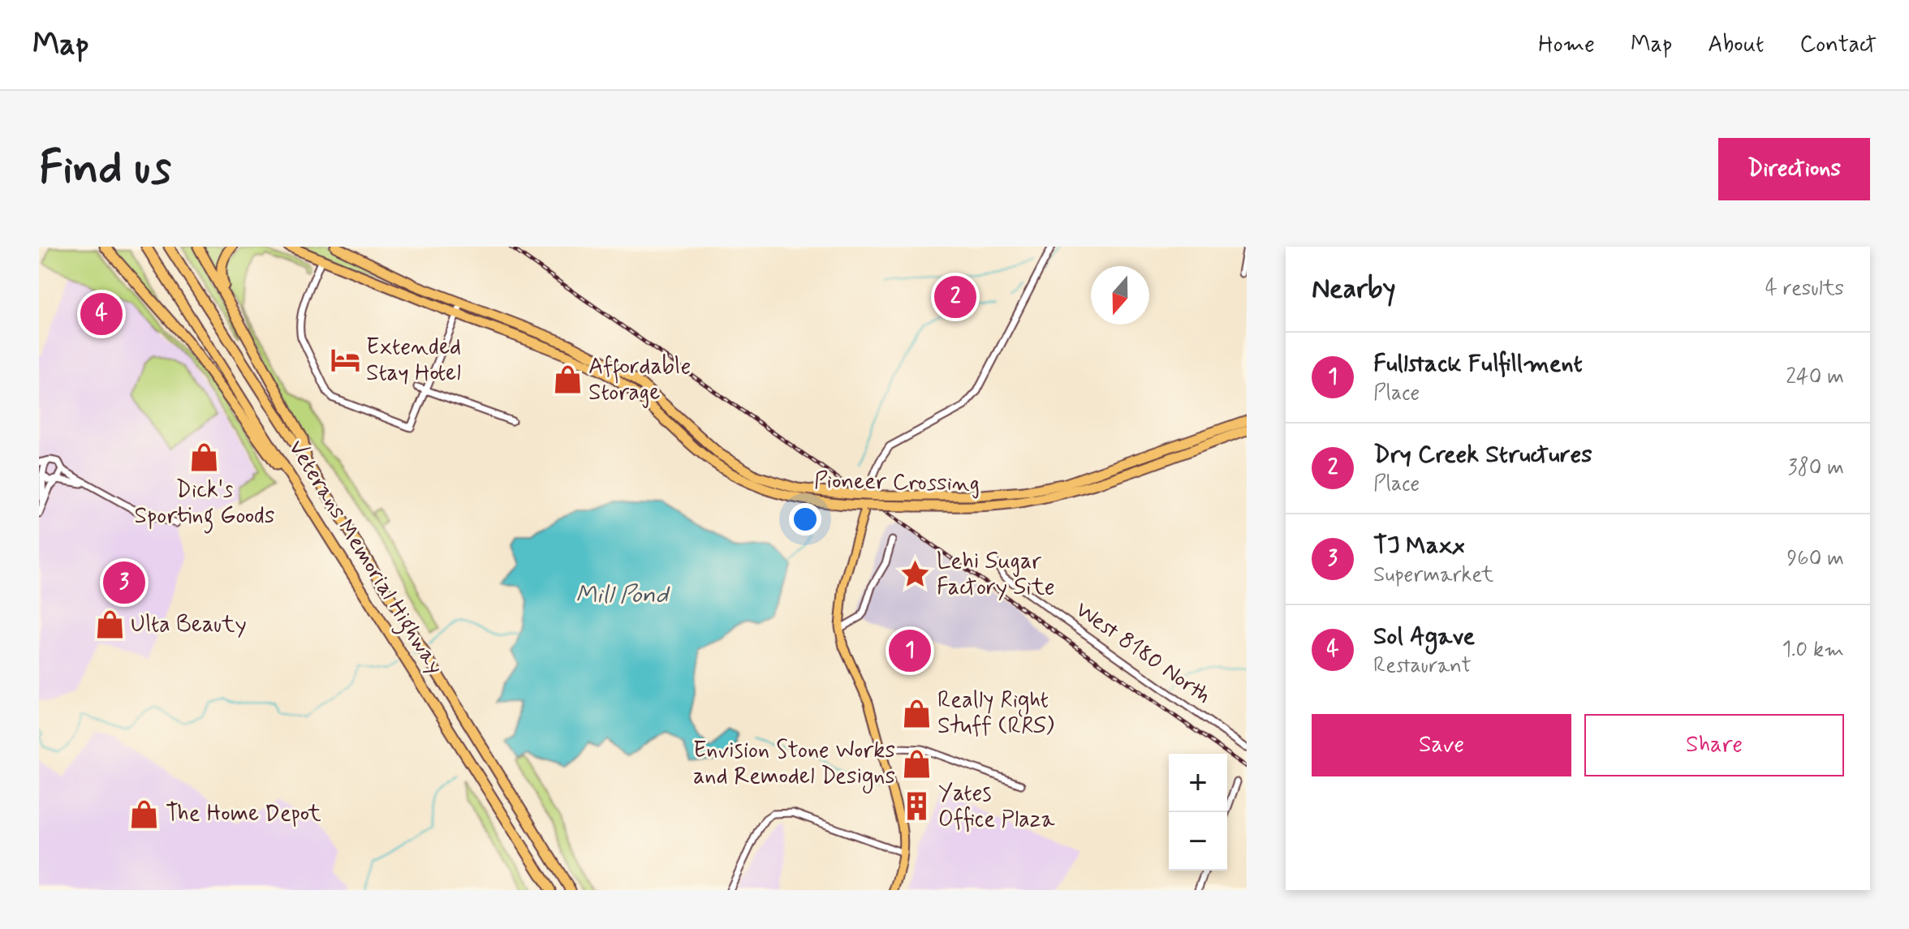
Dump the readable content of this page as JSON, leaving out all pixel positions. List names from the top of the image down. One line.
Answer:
{"streets":{"highway":["Pioneer Crossing","Veterans Memorial Highway"],"street":["West 8180 North"]},"water":["Mill Pond"],"places":{"hotel":["Extended Stay Hotel"],"shop":["Affordable Storage","Dick's Sporting Goods","Ulta Beauty","Really Right Stuff (RRS)","Envision Stone Works and Remodel Designs","The Home Depot"],"place":["Lehi Sugar Factory Site"],"building":["Yates Office Plaza"]},"north":"bottom","page":{"header":"Map","nav":["Home","Map","About","Contact"],"buttons":["Directions",["Save","Share"]],"title":"Find us","heading":["Nearby","4 results"],"pins":["2","4","3","1"],"list":[{"mark":"1","name":"Fullstack Fulfillment","note":"Place","value":"240 m"},{"mark":"2","name":"Dry Creek Structures","note":"Place","value":"380 m"},{"mark":"3","name":"TJ Maxx","note":"Supermarket","value":"960 m"},{"mark":"4","name":"Sol Agave","note":"Restaurant","value":"1.0 km"}],"map_buttons":["+","−"]}}
